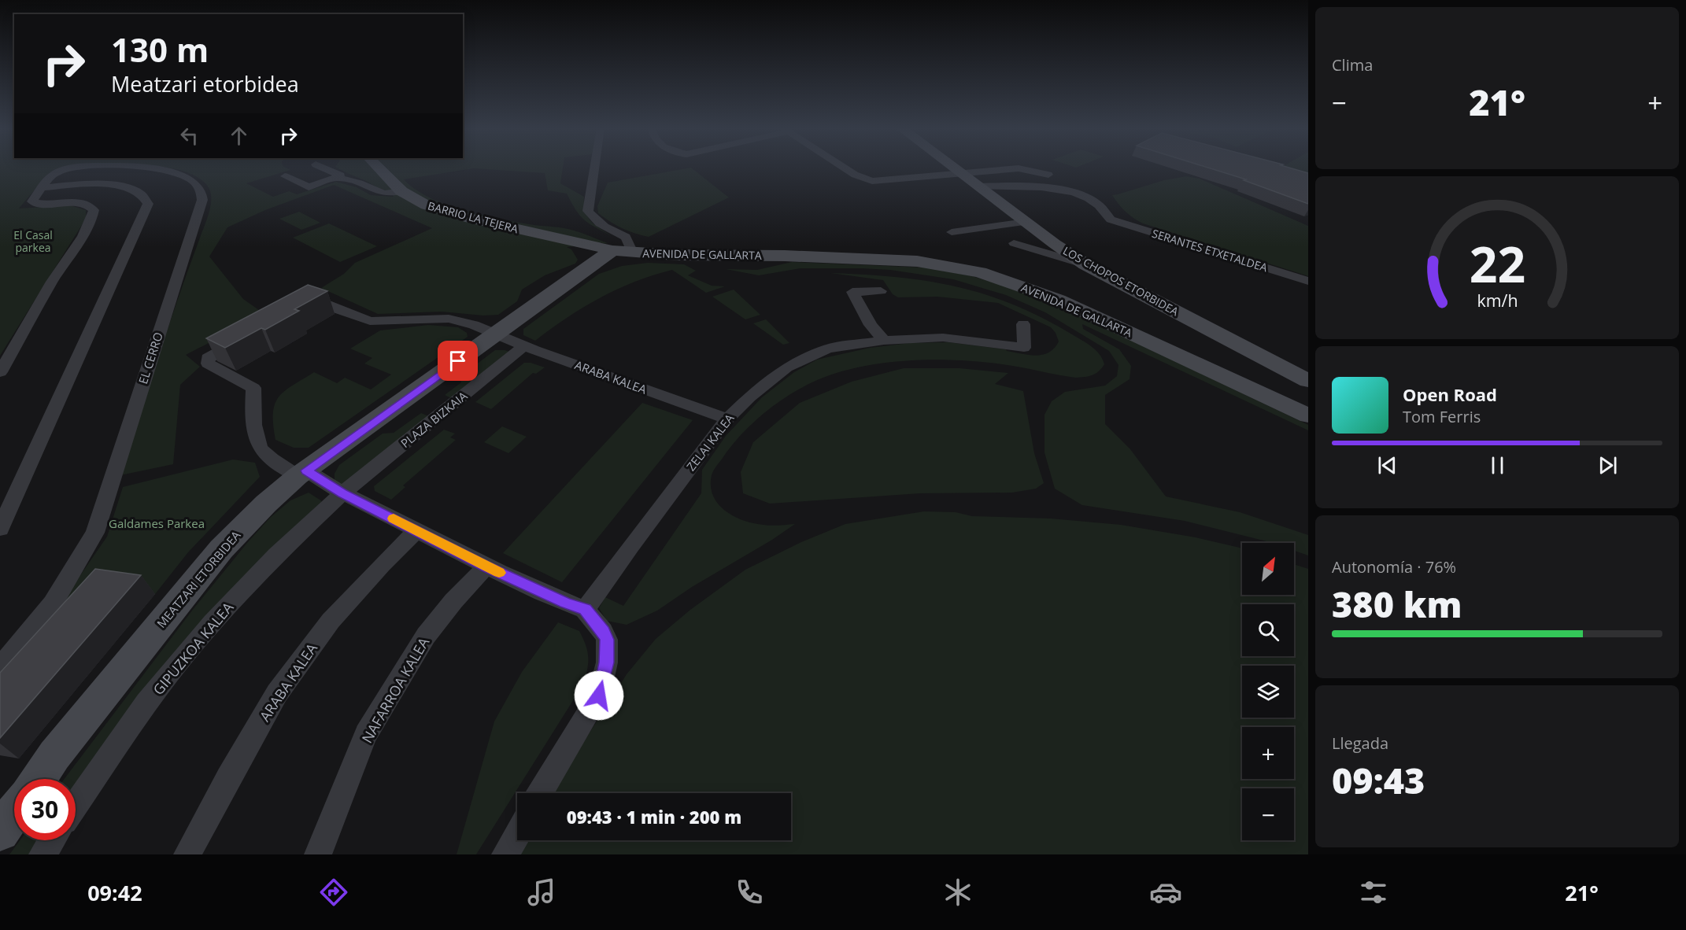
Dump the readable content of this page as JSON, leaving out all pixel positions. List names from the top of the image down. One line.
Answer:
{"streets":{"street":["BARRIO LA TEJERA","SERANTES ETXETALDEA","AVENIDA DE GALLARTA","LOS CHOPOS ETORBIDEA","EL CERRO","ARABA KALEA","PLAZA BIZKAIA","ZELAI KALEA","MEATZARI ETORBIDEA","GIPUZKOA KALEA","NAFARROA KALEA"]},"crossings":[["BARRIO LA TEJERA","AVENIDA DE GALLARTA"],["BARRIO LA TEJERA","MEATZARI ETORBIDEA"],["SERANTES ETXETALDEA","LOS CHOPOS ETORBIDEA"],["AVENIDA DE GALLARTA","MEATZARI ETORBIDEA"],["ARABA KALEA","PLAZA BIZKAIA"],["ARABA KALEA","ZELAI KALEA"],["ARABA KALEA","MEATZARI ETORBIDEA"],["PLAZA BIZKAIA","GIPUZKOA KALEA"]],"parks":["El Casal parkea","Galdames Parkea"],"north":"top right","page":{"tile":["Clima",["Autonomía · 76%","380 km"],["Llegada","09:43"]],"turn":["130 m","Meatzari etorbidea"],"heat":["−","21°","+"],"song":["Open Road","Tom Ferris"],"map_buttons":["+","−"],"limit":"30","trip":"09:43 · 1 min · 200 m","tabs":["09:42","21°"],"gauge":["22","km/h"]}}
